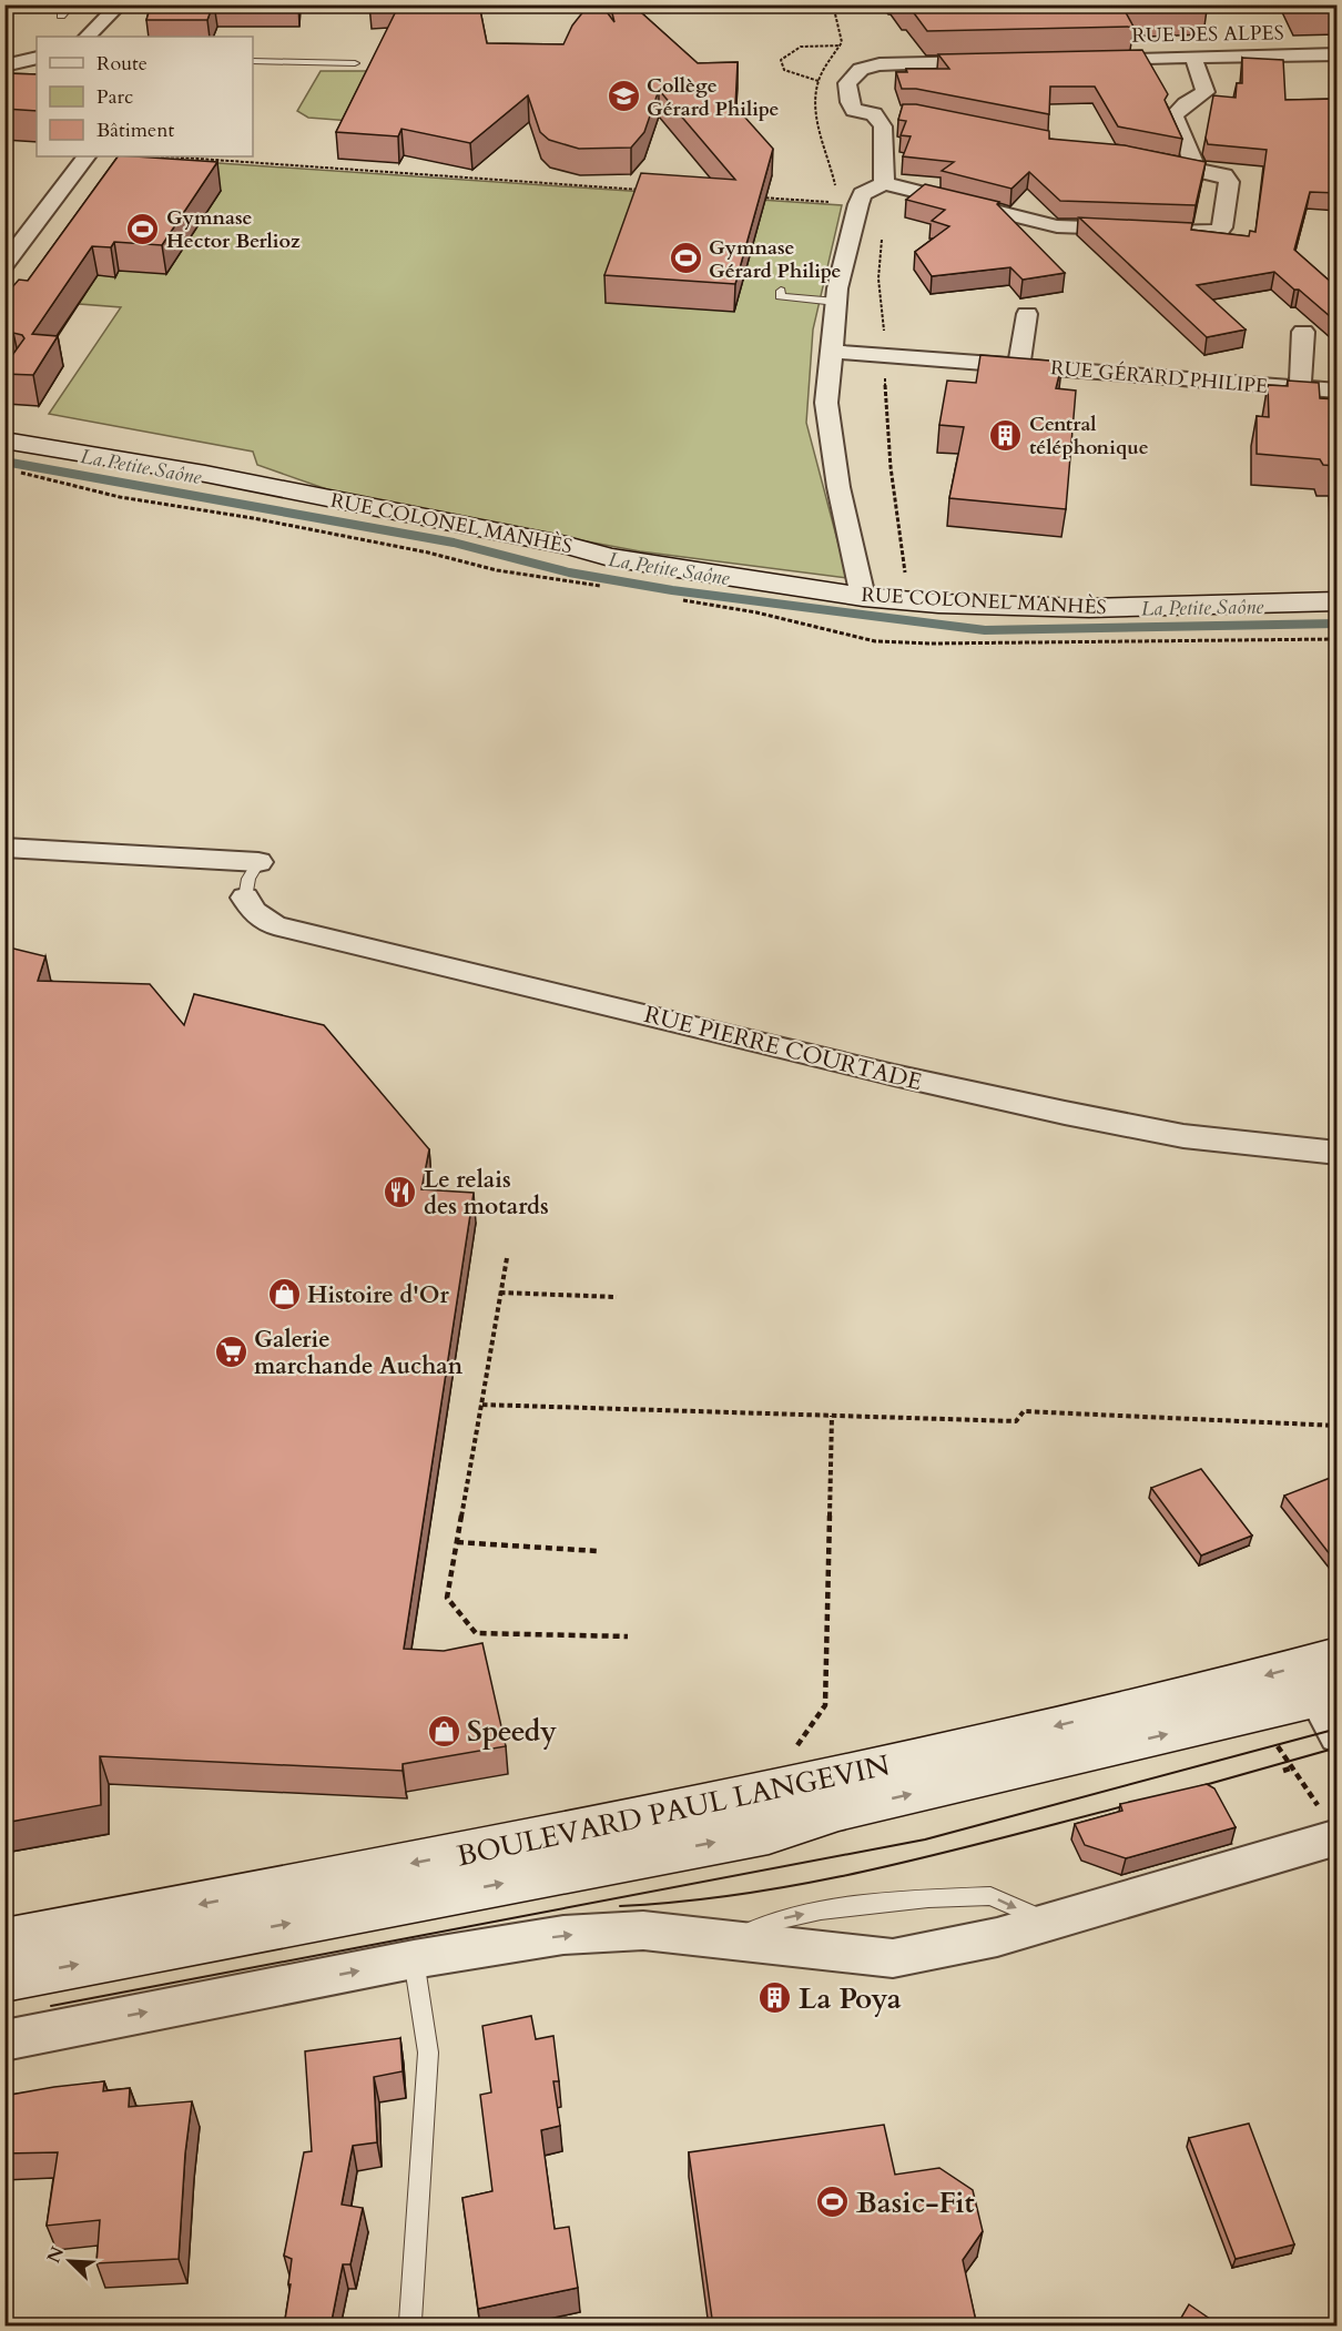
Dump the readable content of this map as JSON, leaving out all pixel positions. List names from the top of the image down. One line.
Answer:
{"streets":{"main road":["RUE COLONEL MANHÈS","BOULEVARD PAUL LANGEVIN"],"street":["RUE DES ALPES","RUE GÉRARD PHILIPE","RUE PIERRE COURTADE"]},"water":["La Petite Saône"],"places":{"school or university":["Collège Gérard Philipe"],"sports":["Gymnase Hector Berlioz","Gymnase Gérard Philipe","Basic-Fit"],"building":["Central téléphonique","La Poya"],"restaurant":["Le relais des motards"],"shop":["Histoire d'Or","Speedy"],"supermarket":["Galerie marchande Auchan"]},"legend":["Route","Parc","Bâtiment"],"north":"top left"}
